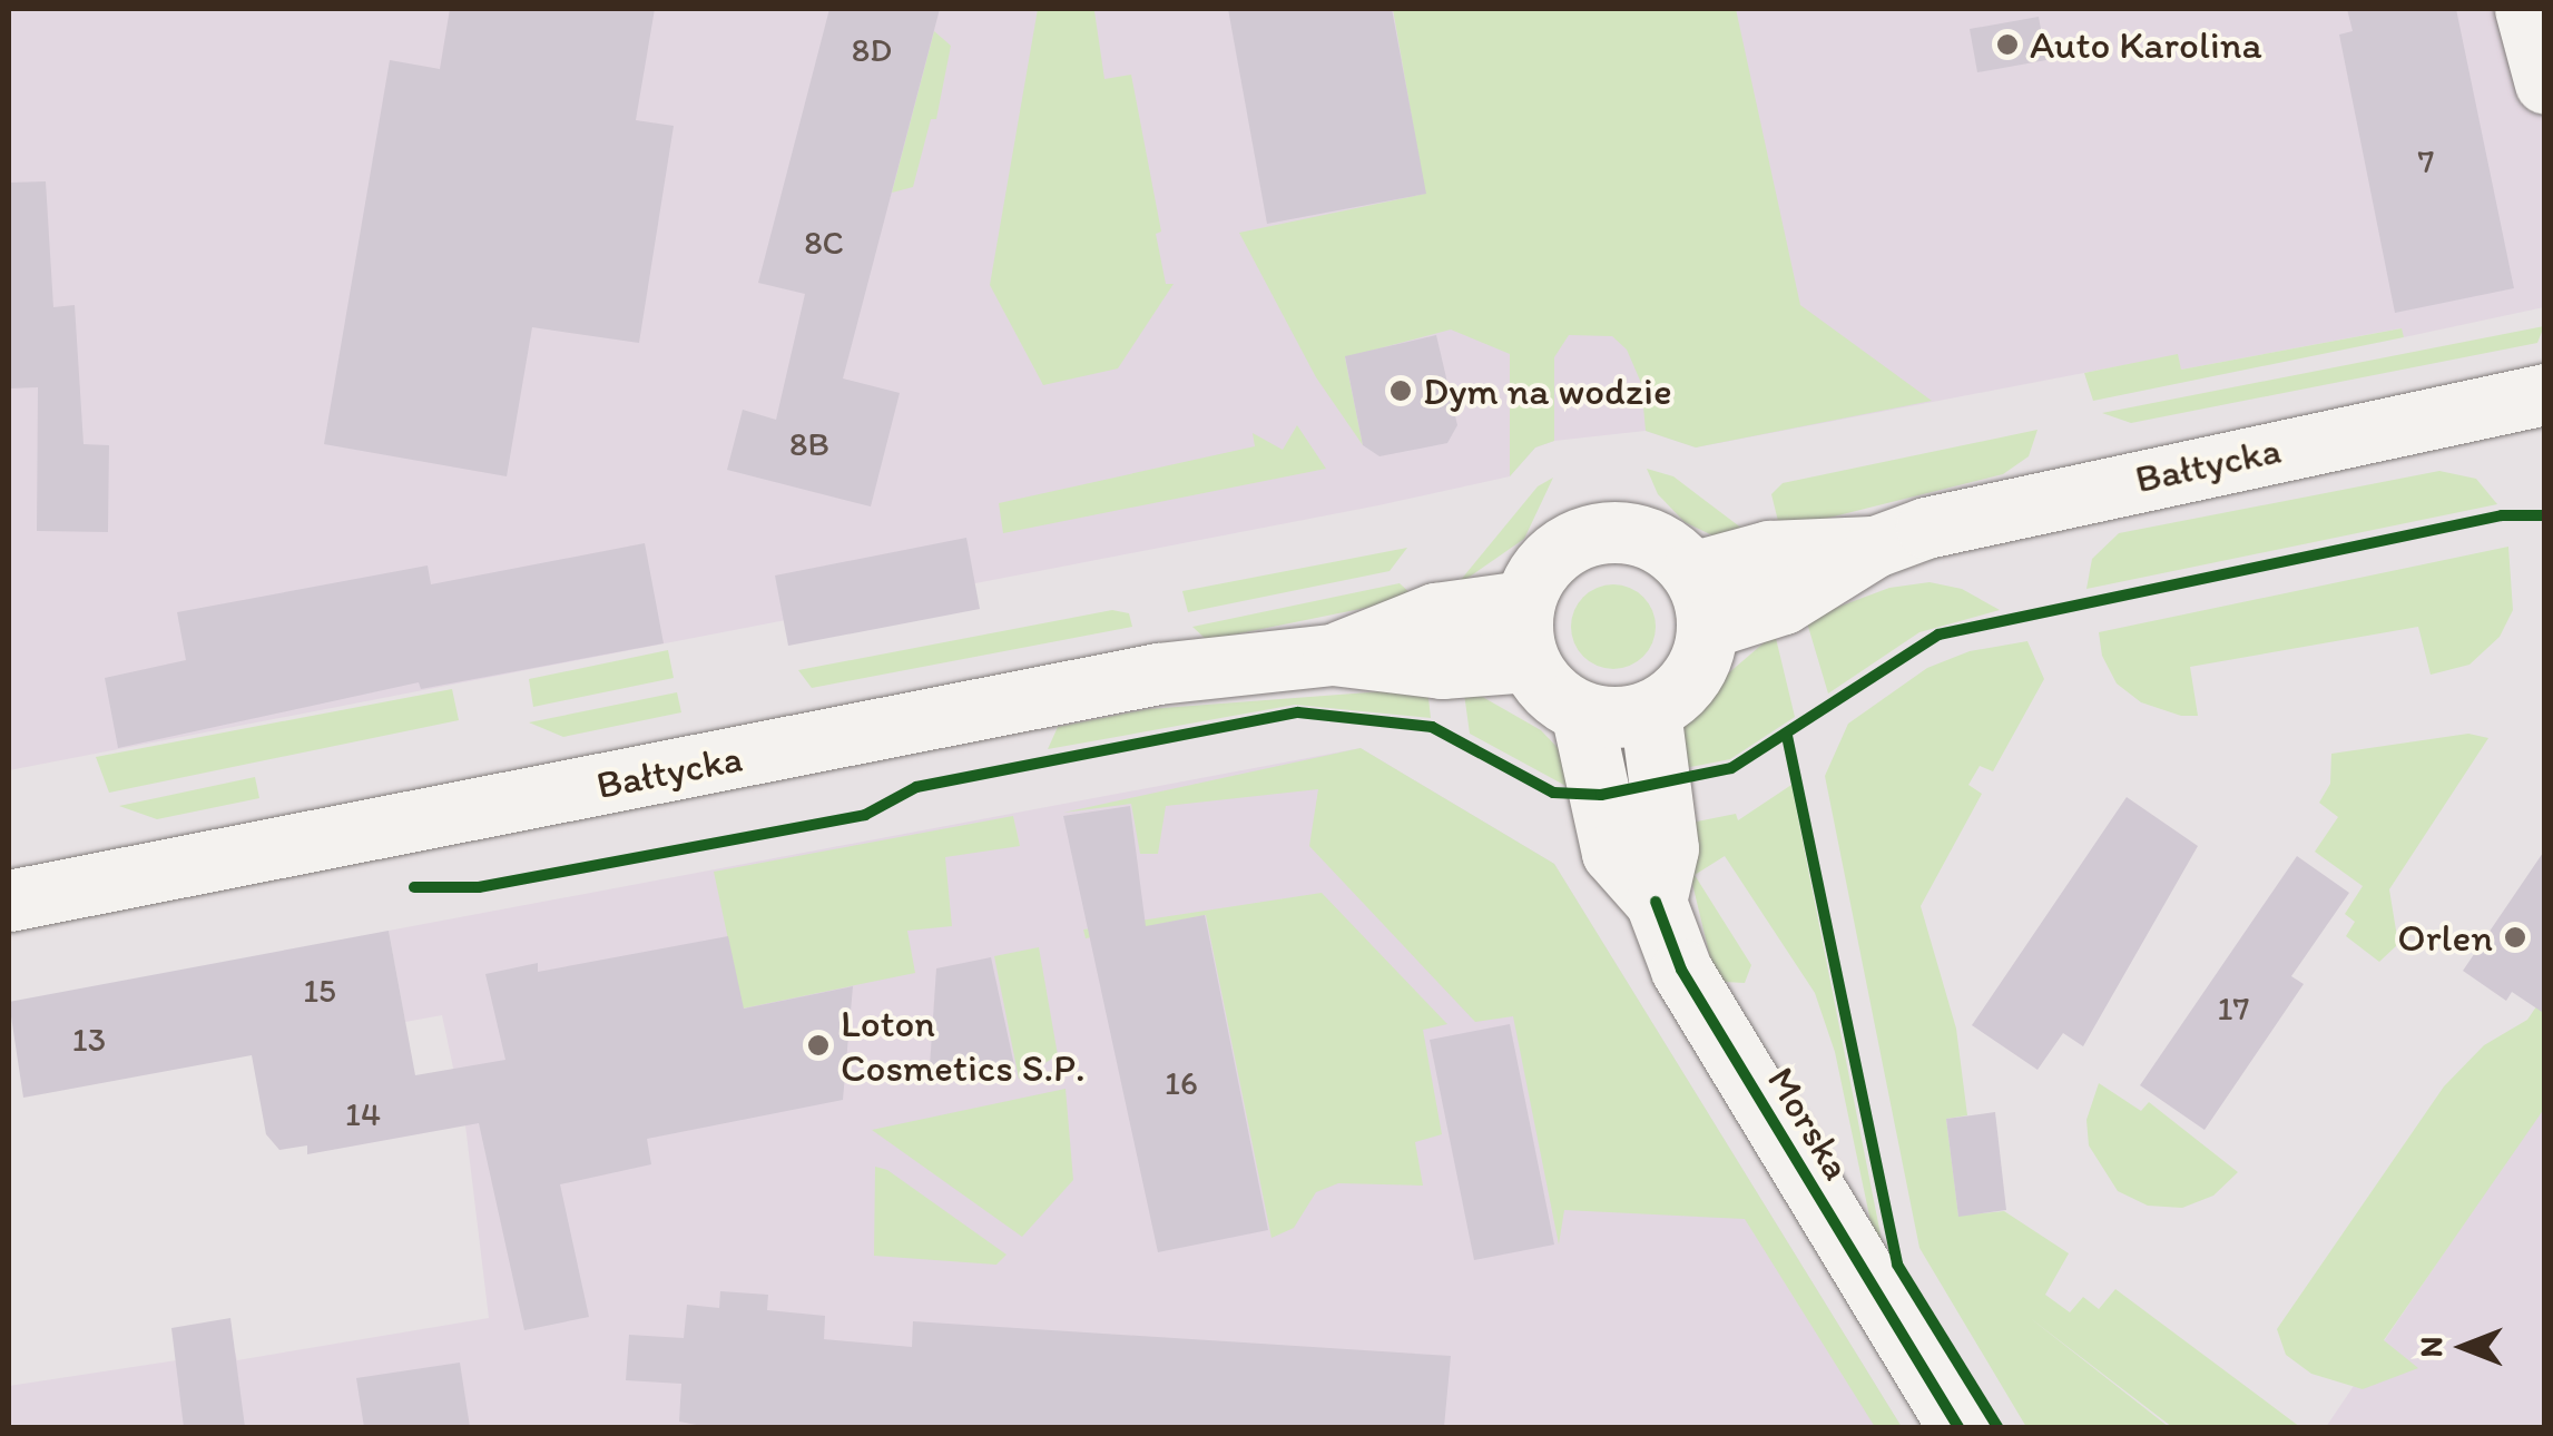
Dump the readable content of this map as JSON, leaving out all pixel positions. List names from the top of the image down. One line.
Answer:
{"streets":{"main road":["Bałtycka","Morska"]},"crossings":[["Bałtycka","Morska"]],"places":["Auto Karolina","Dym na wodzie","Orlen","Loton Cosmetics S.P."],"house_numbers":["8D","7","8C","8B","15","17","13","16","14"],"north":"left"}
